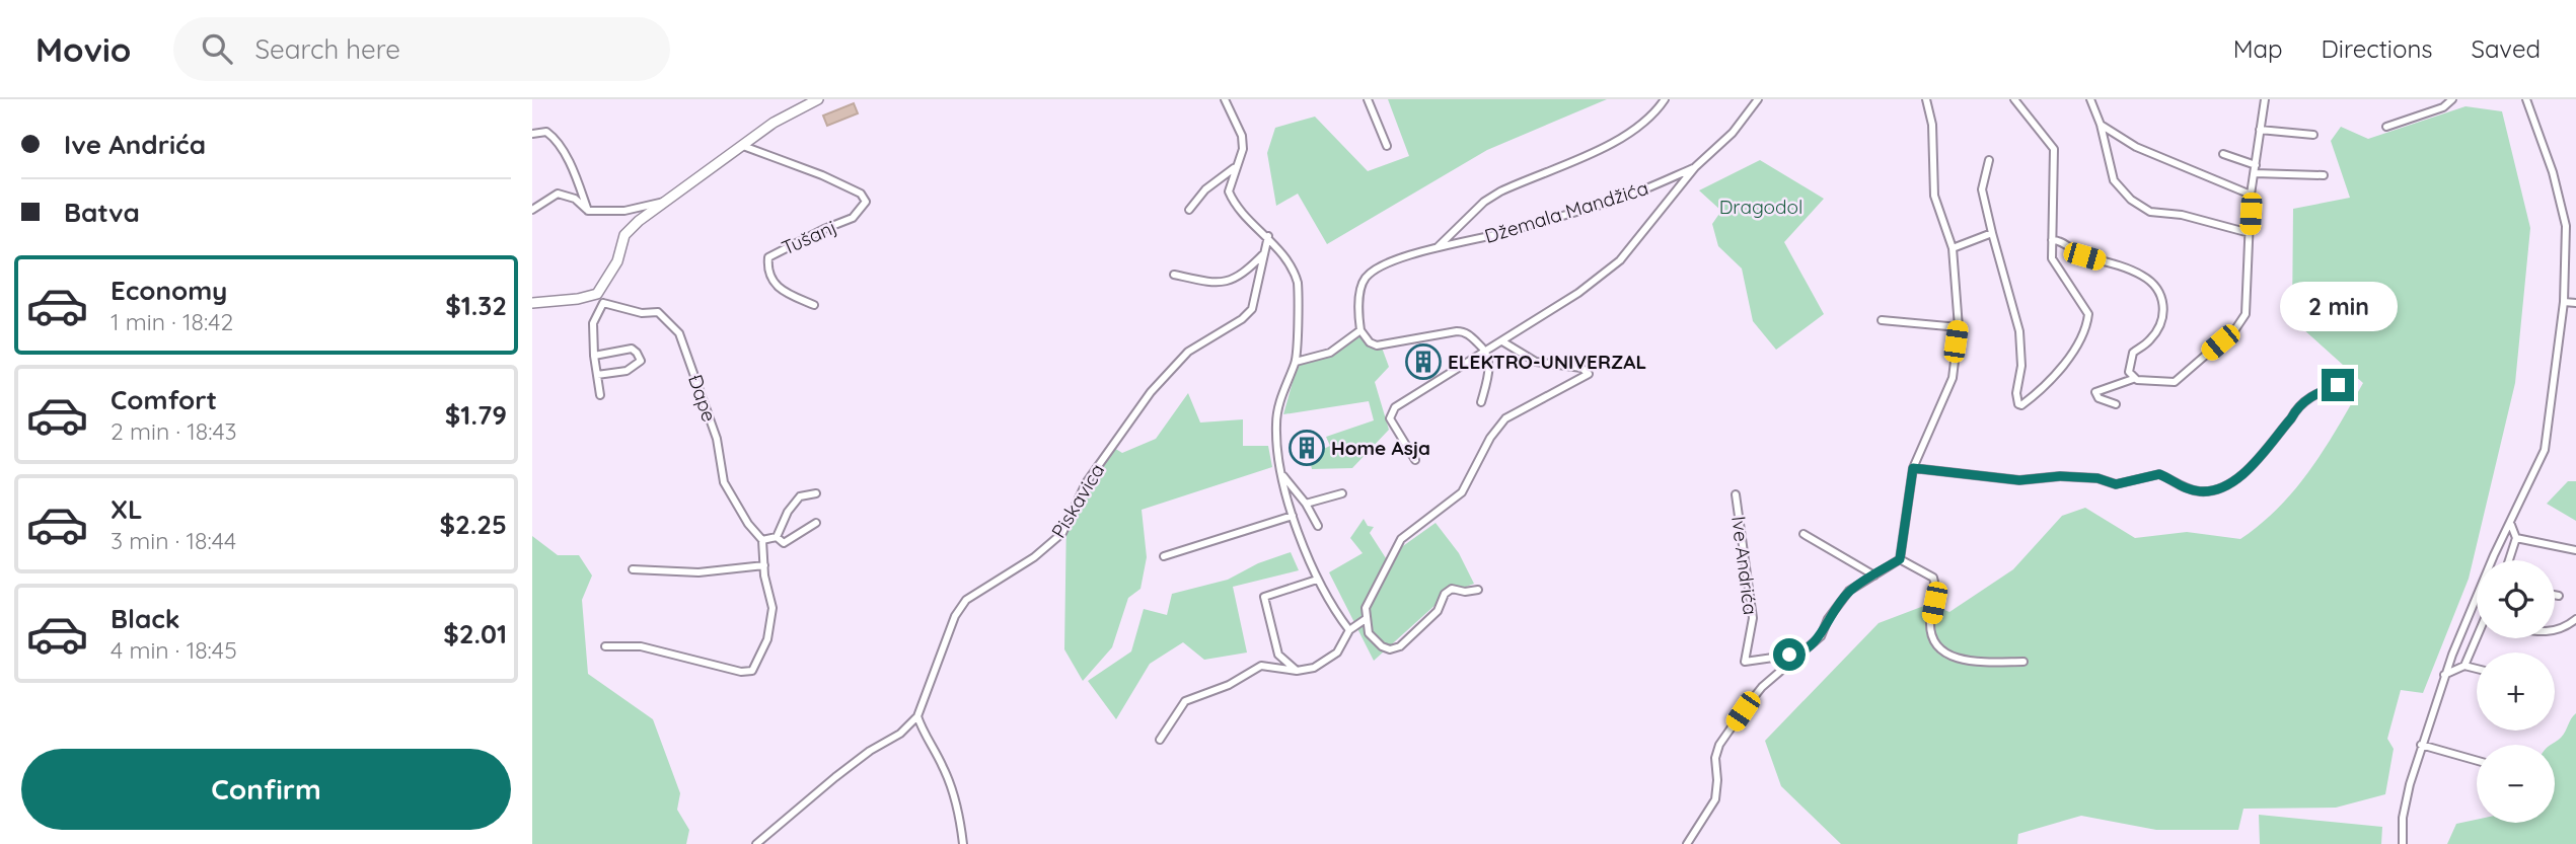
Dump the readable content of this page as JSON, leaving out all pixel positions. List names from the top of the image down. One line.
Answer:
{"streets":{"street":["Džemala Mandžića","Tušanj","Đape","Piskavica","Ive Andrića"]},"parks":["Dragodol"],"places":{"building":["ELEKTRO-UNIVERZAL","Home Asja"]},"page":{"header":"Movio","search":"Search here","nav":["Map","Directions","Saved"],"banner":["Ive Andrića","Batva"],"list":[{"name":"Economy","note":"1 min · 18:42","value":"$1.32"},{"name":"Comfort","note":"2 min · 18:43","value":"$1.79"},{"name":"XL","note":"3 min · 18:44","value":"$2.25"},{"name":"Black","note":"4 min · 18:45","value":"$2.01"}],"bubble":"2 min","map_buttons":["+","−"],"buttons":"Confirm"}}
